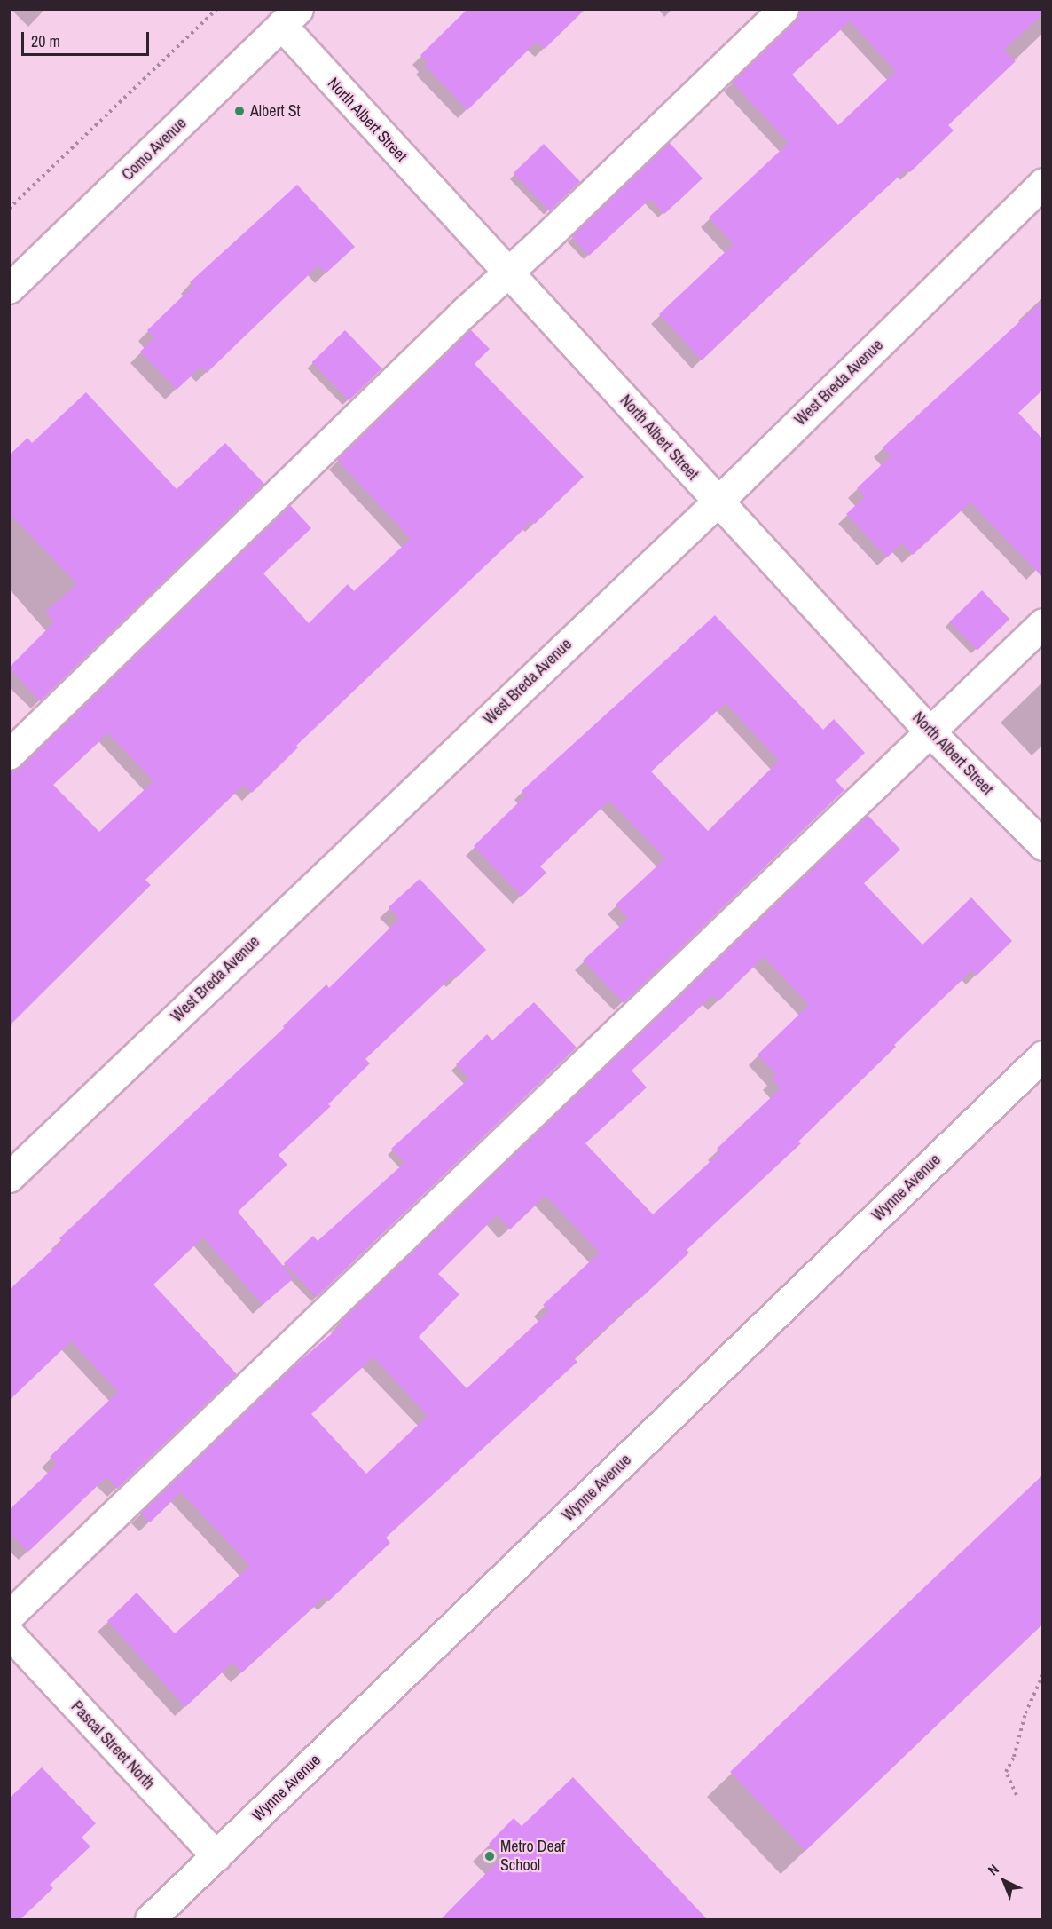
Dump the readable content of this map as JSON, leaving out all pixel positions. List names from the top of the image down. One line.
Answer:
{"streets":{"street":["North Albert Street","Como Avenue","West Breda Avenue","Wynne Avenue","Pascal Street North"]},"crossings":[["North Albert Street","Como Avenue"],["North Albert Street","West Breda Avenue"],["Wynne Avenue","Pascal Street North"]],"places":["Albert St","Metro Deaf School"],"scale_bar":"20 m","north":"top left"}
